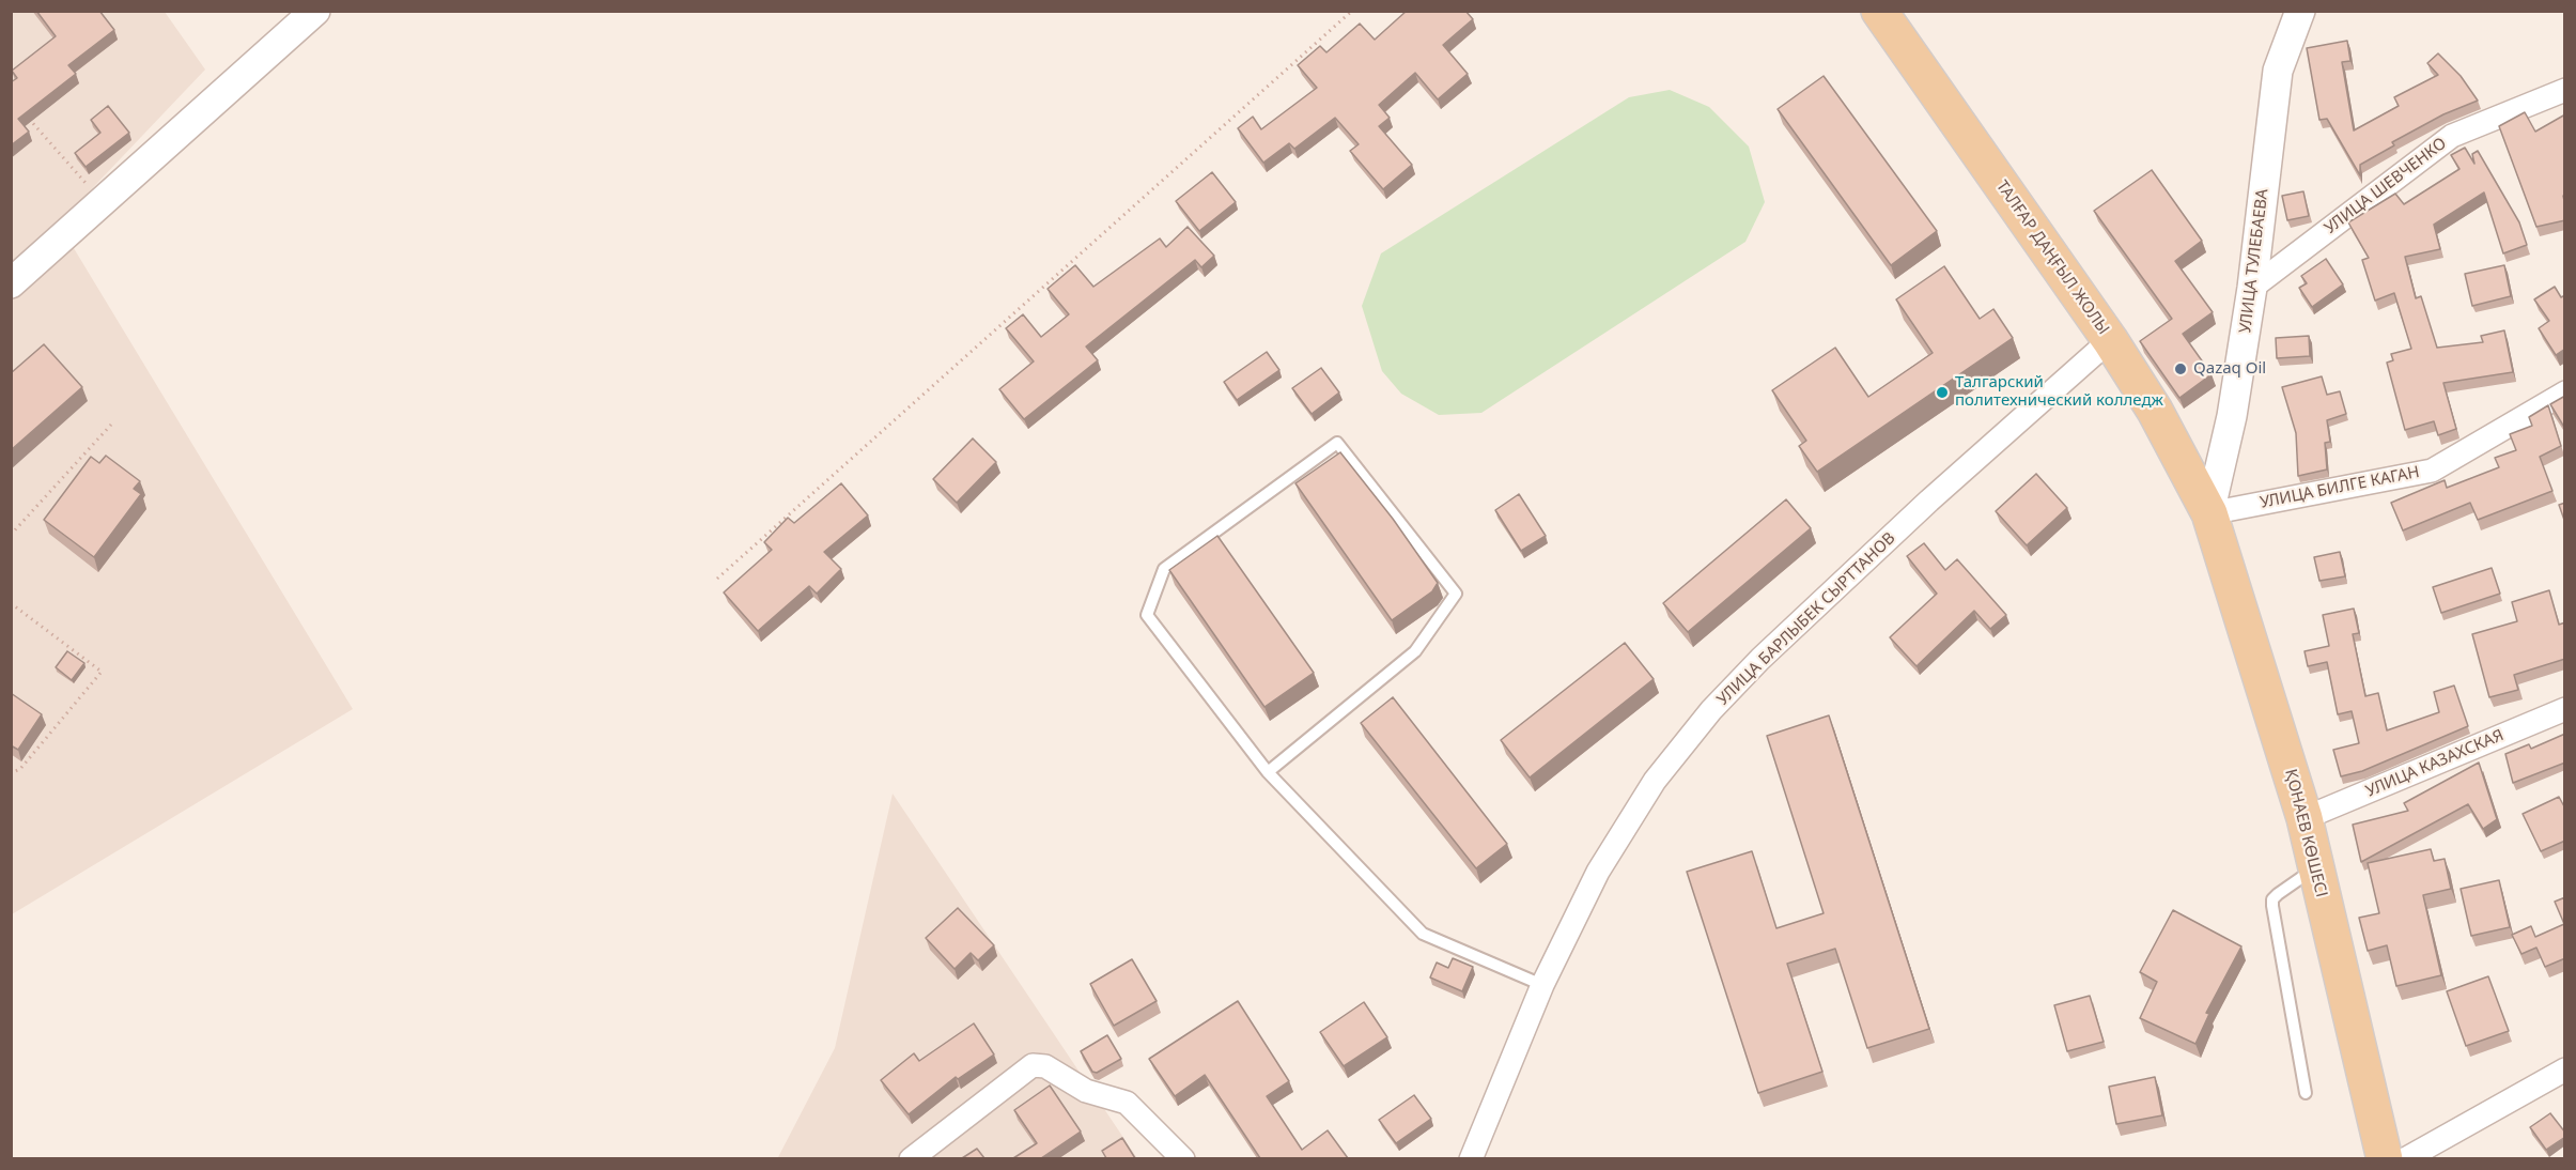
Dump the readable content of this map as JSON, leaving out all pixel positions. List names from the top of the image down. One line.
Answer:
{"streets":{"main road":["ТАЛҒАР ДАҢҒЫЛ ЖОЛЫ","ҚОНАЕВ КӨШЕСІ"],"street":["УЛИЦА ШЕВЧЕНКО","УЛИЦА ТУЛЕБАЕВА","УЛИЦА БИЛГЕ КАГАН","УЛИЦА БАРЛЫБЕК СЫРТТАНОВ","УЛИЦА КАЗАХСКАЯ"]},"crossings":[["УЛИЦА ШЕВЧЕНКО","УЛИЦА ТУЛЕБАЕВА"],["ТАЛҒАР ДАҢҒЫЛ ЖОЛЫ","УЛИЦА ТУЛЕБАЕВА"],["ТАЛҒАР ДАҢҒЫЛ ЖОЛЫ","УЛИЦА БИЛГЕ КАГАН"],["ТАЛҒАР ДАҢҒЫЛ ЖОЛЫ","УЛИЦА БАРЛЫБЕК СЫРТТАНОВ"],["ТАЛҒАР ДАҢҒЫЛ ЖОЛЫ","ҚОНАЕВ КӨШЕСІ"],["УЛИЦА ТУЛЕБАЕВА","УЛИЦА БИЛГЕ КАГАН"],["УЛИЦА ТУЛЕБАЕВА","ҚОНАЕВ КӨШЕСІ"],["УЛИЦА БИЛГЕ КАГАН","ҚОНАЕВ КӨШЕСІ"],["УЛИЦА КАЗАХСКАЯ","ҚОНАЕВ КӨШЕСІ"]],"places":["Qazaq Oil","Талгарский политехнический колледж"]}
